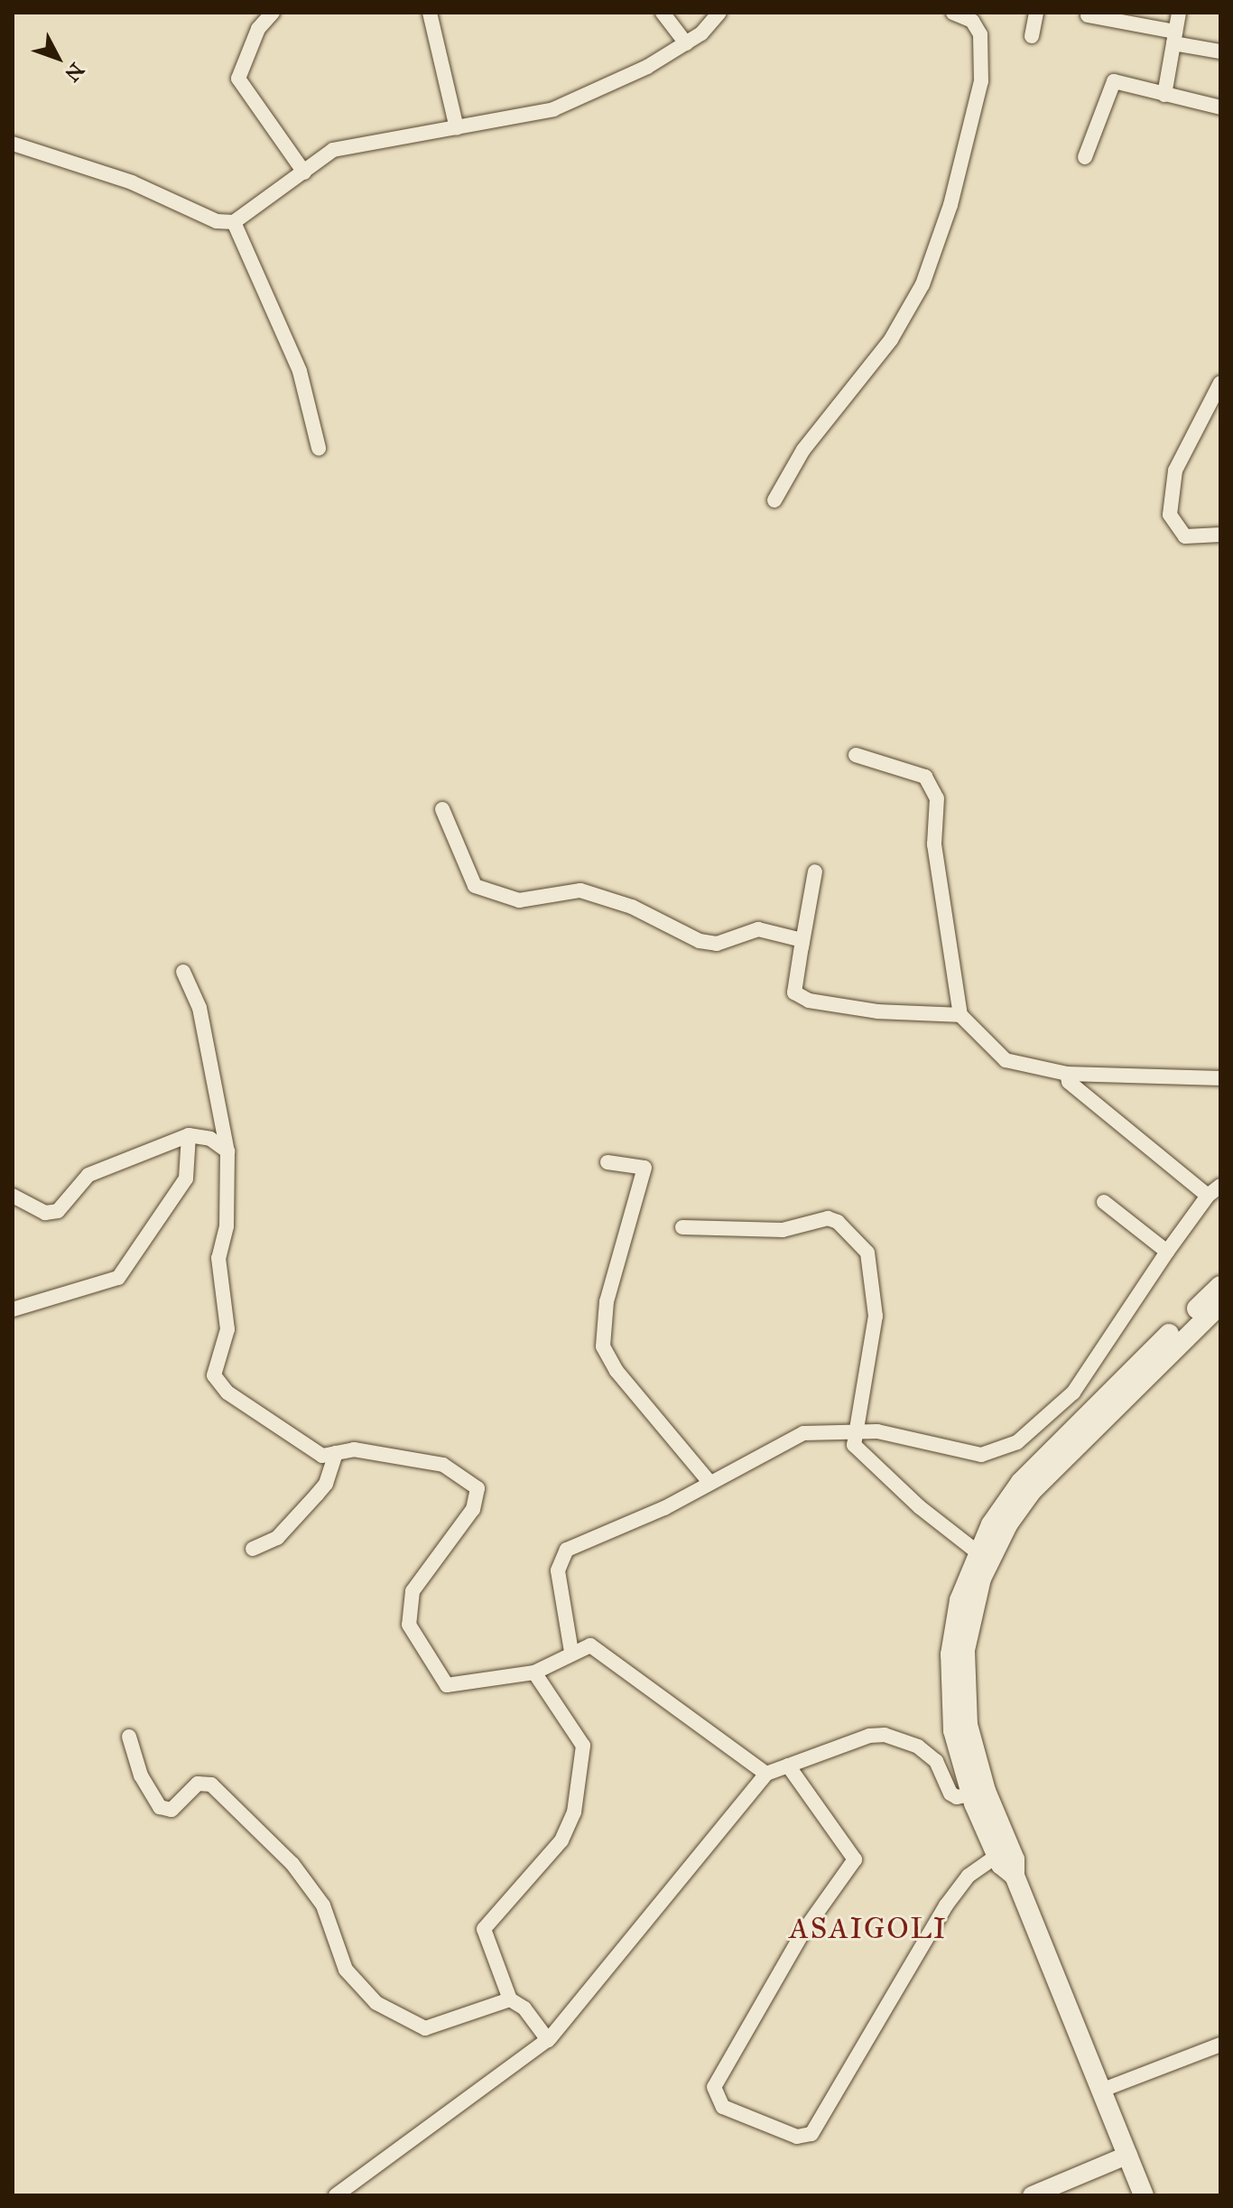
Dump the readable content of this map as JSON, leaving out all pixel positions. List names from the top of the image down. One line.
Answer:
{"districts":["ASAIGOLI"],"north":"bottom right"}
